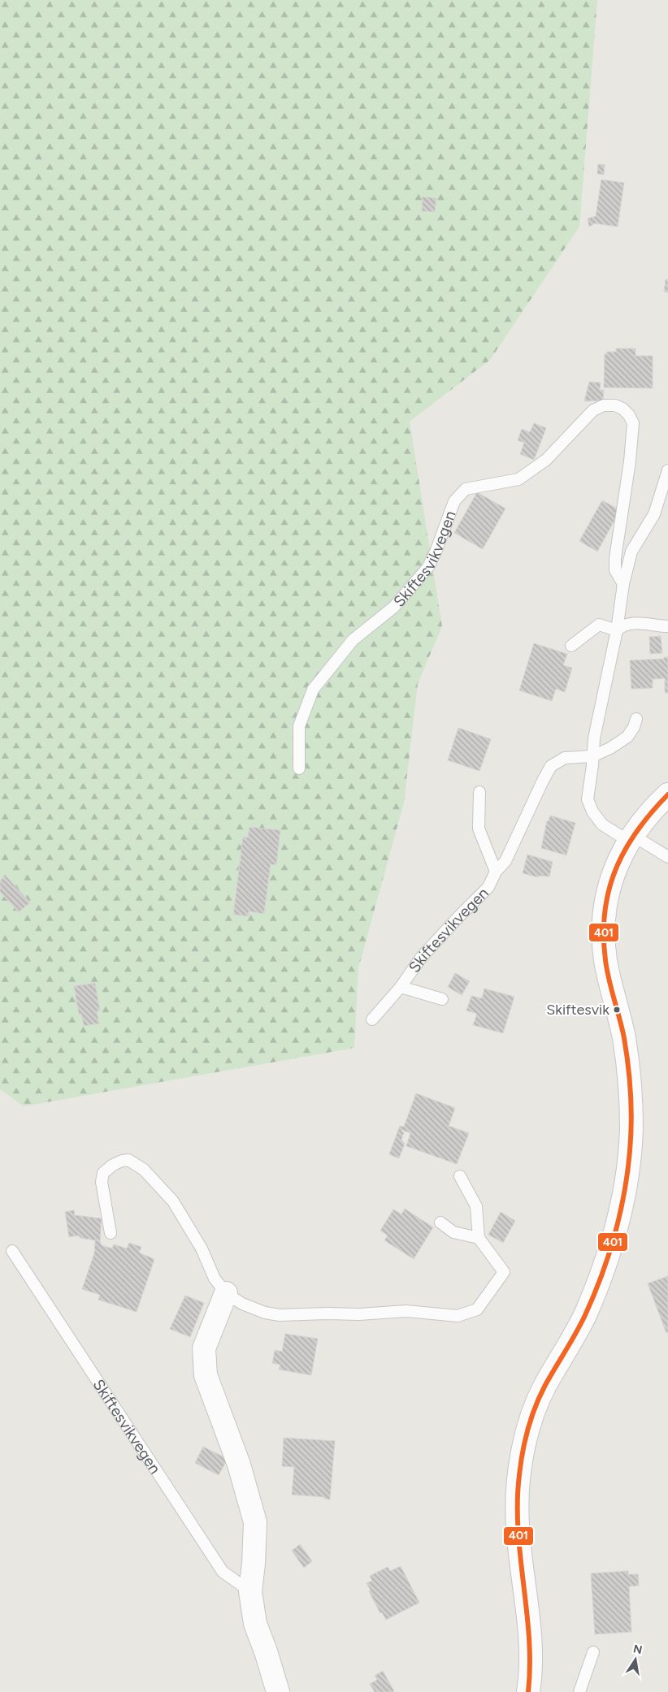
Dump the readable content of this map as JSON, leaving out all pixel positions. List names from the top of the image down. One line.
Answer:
{"streets":{"lane":["Skiftesvikvegen"]},"places":["Skiftesvik"],"lines":["transit line 401"],"north":"top"}
